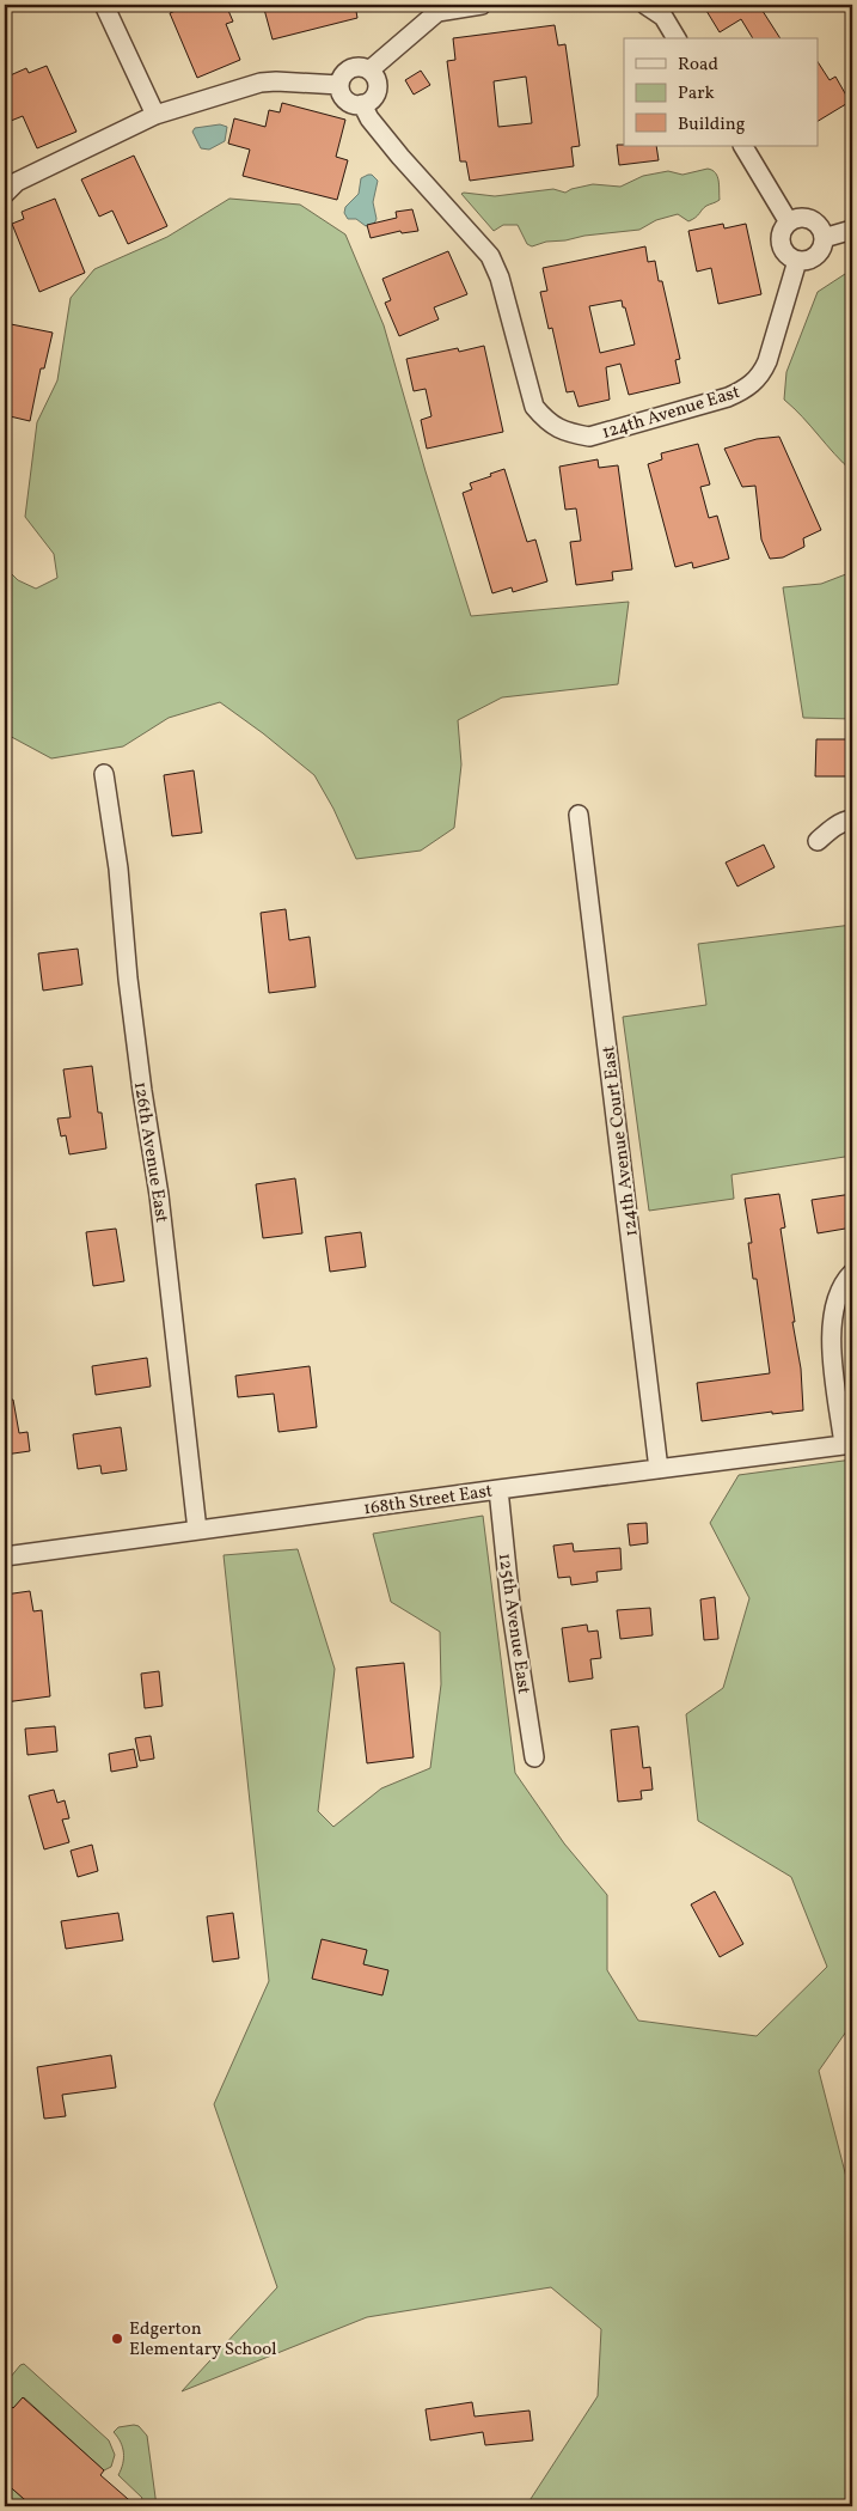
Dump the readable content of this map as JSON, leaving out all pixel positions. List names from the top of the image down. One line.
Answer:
{"streets":{"street":["124th Avenue East","124th Avenue Court East","126th Avenue East","168th Street East","125th Avenue East"]},"crossings":[["124th Avenue Court East","168th Street East"],["126th Avenue East","168th Street East"],["168th Street East","125th Avenue East"]],"places":["Edgerton Elementary School"],"legend":["Road","Park","Building"]}
